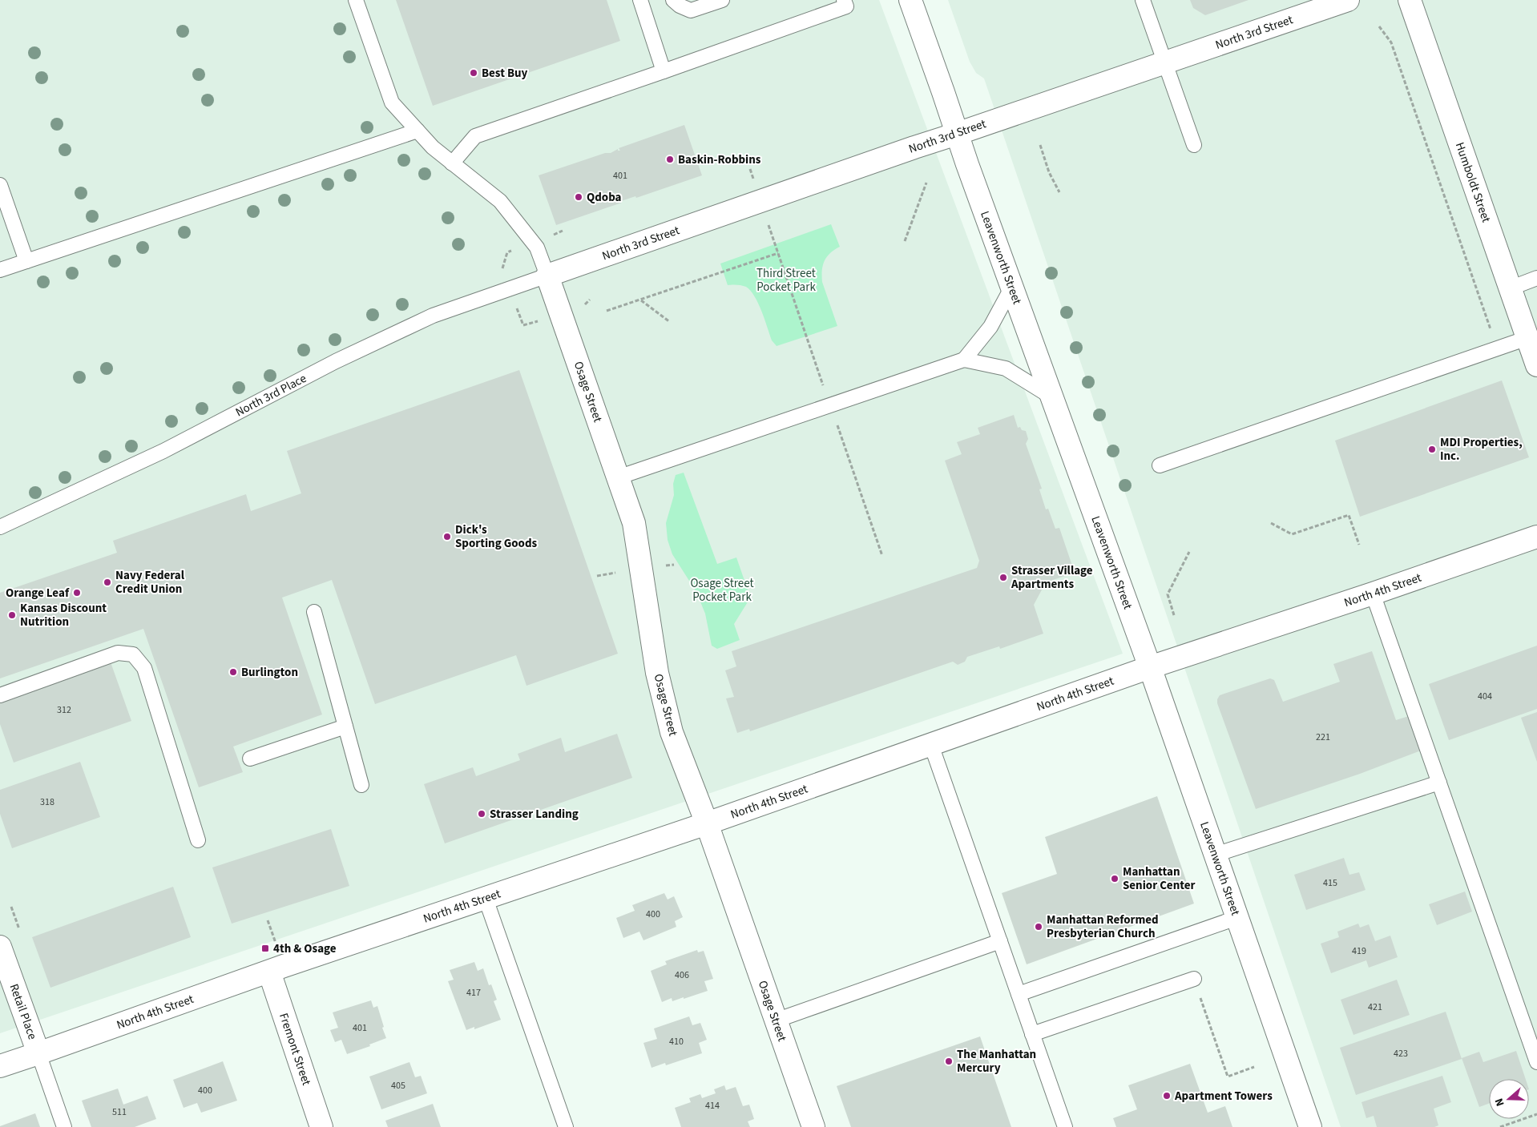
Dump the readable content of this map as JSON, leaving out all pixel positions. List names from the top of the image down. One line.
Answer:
{"streets":{"street":["North 3rd Street","Humboldt Street","Leavenworth Street","Osage Street","North 4th Street","Retail Place","Fremont Street"],"lane":["North 3rd Place"]},"crossings":[["North 3rd Street","Leavenworth Street"],["North 3rd Street","Osage Street"],["North 3rd Street","North 3rd Place"],["Leavenworth Street","North 4th Street"],["Osage Street","North 3rd Place"],["Osage Street","North 4th Street"],["North 4th Street","Retail Place"],["North 4th Street","Fremont Street"]],"parks":["Third Street Pocket Park","Osage Street Pocket Park"],"places":{"other":["Best Buy","Baskin-Robbins","Qdoba","MDI Properties, Inc.","Dick's Sporting Goods","Strasser Village Apartments","Navy Federal Credit Union","Orange Leaf","Kansas Discount Nutrition","Burlington","Strasser Landing","Manhattan Senior Center","Manhattan Reformed Presbyterian Church","The Manhattan Mercury","Apartment Towers"],"transit":["4th & Osage"]},"house_numbers":["401","404","312","221","318","415","400","419","406","417","421","401","410","423","405","400","414","511"],"north":"left"}
